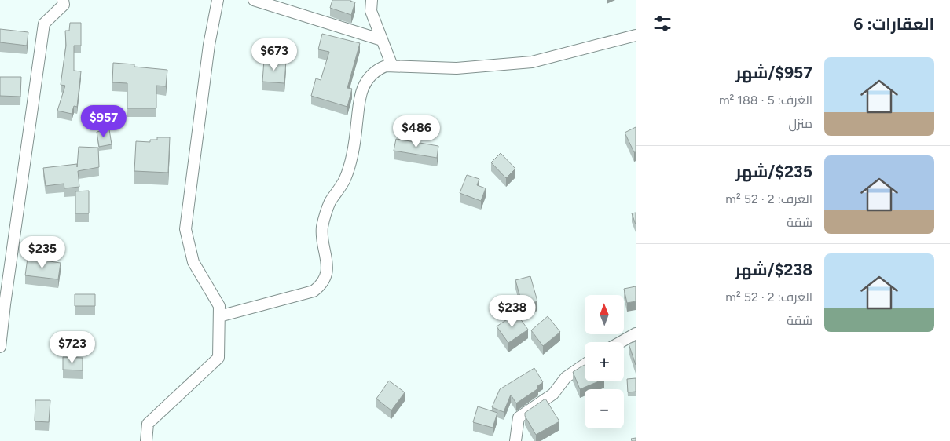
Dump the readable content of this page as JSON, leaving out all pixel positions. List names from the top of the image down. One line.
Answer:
{"north":"top","page":{"heading":"العقارات: 6","price":["$673","$957","$486","$235","$238","$723"],"list":[{"name":"$957/شهر","note":"الغرف: 5 · 188 m² · منزل"},{"name":"$235/شهر","note":"الغرف: 2 · 52 m² · شقة"},{"name":"$238/شهر","note":"الغرف: 2 · 52 m² · شقة"}],"map_buttons":["+","−"]}}
